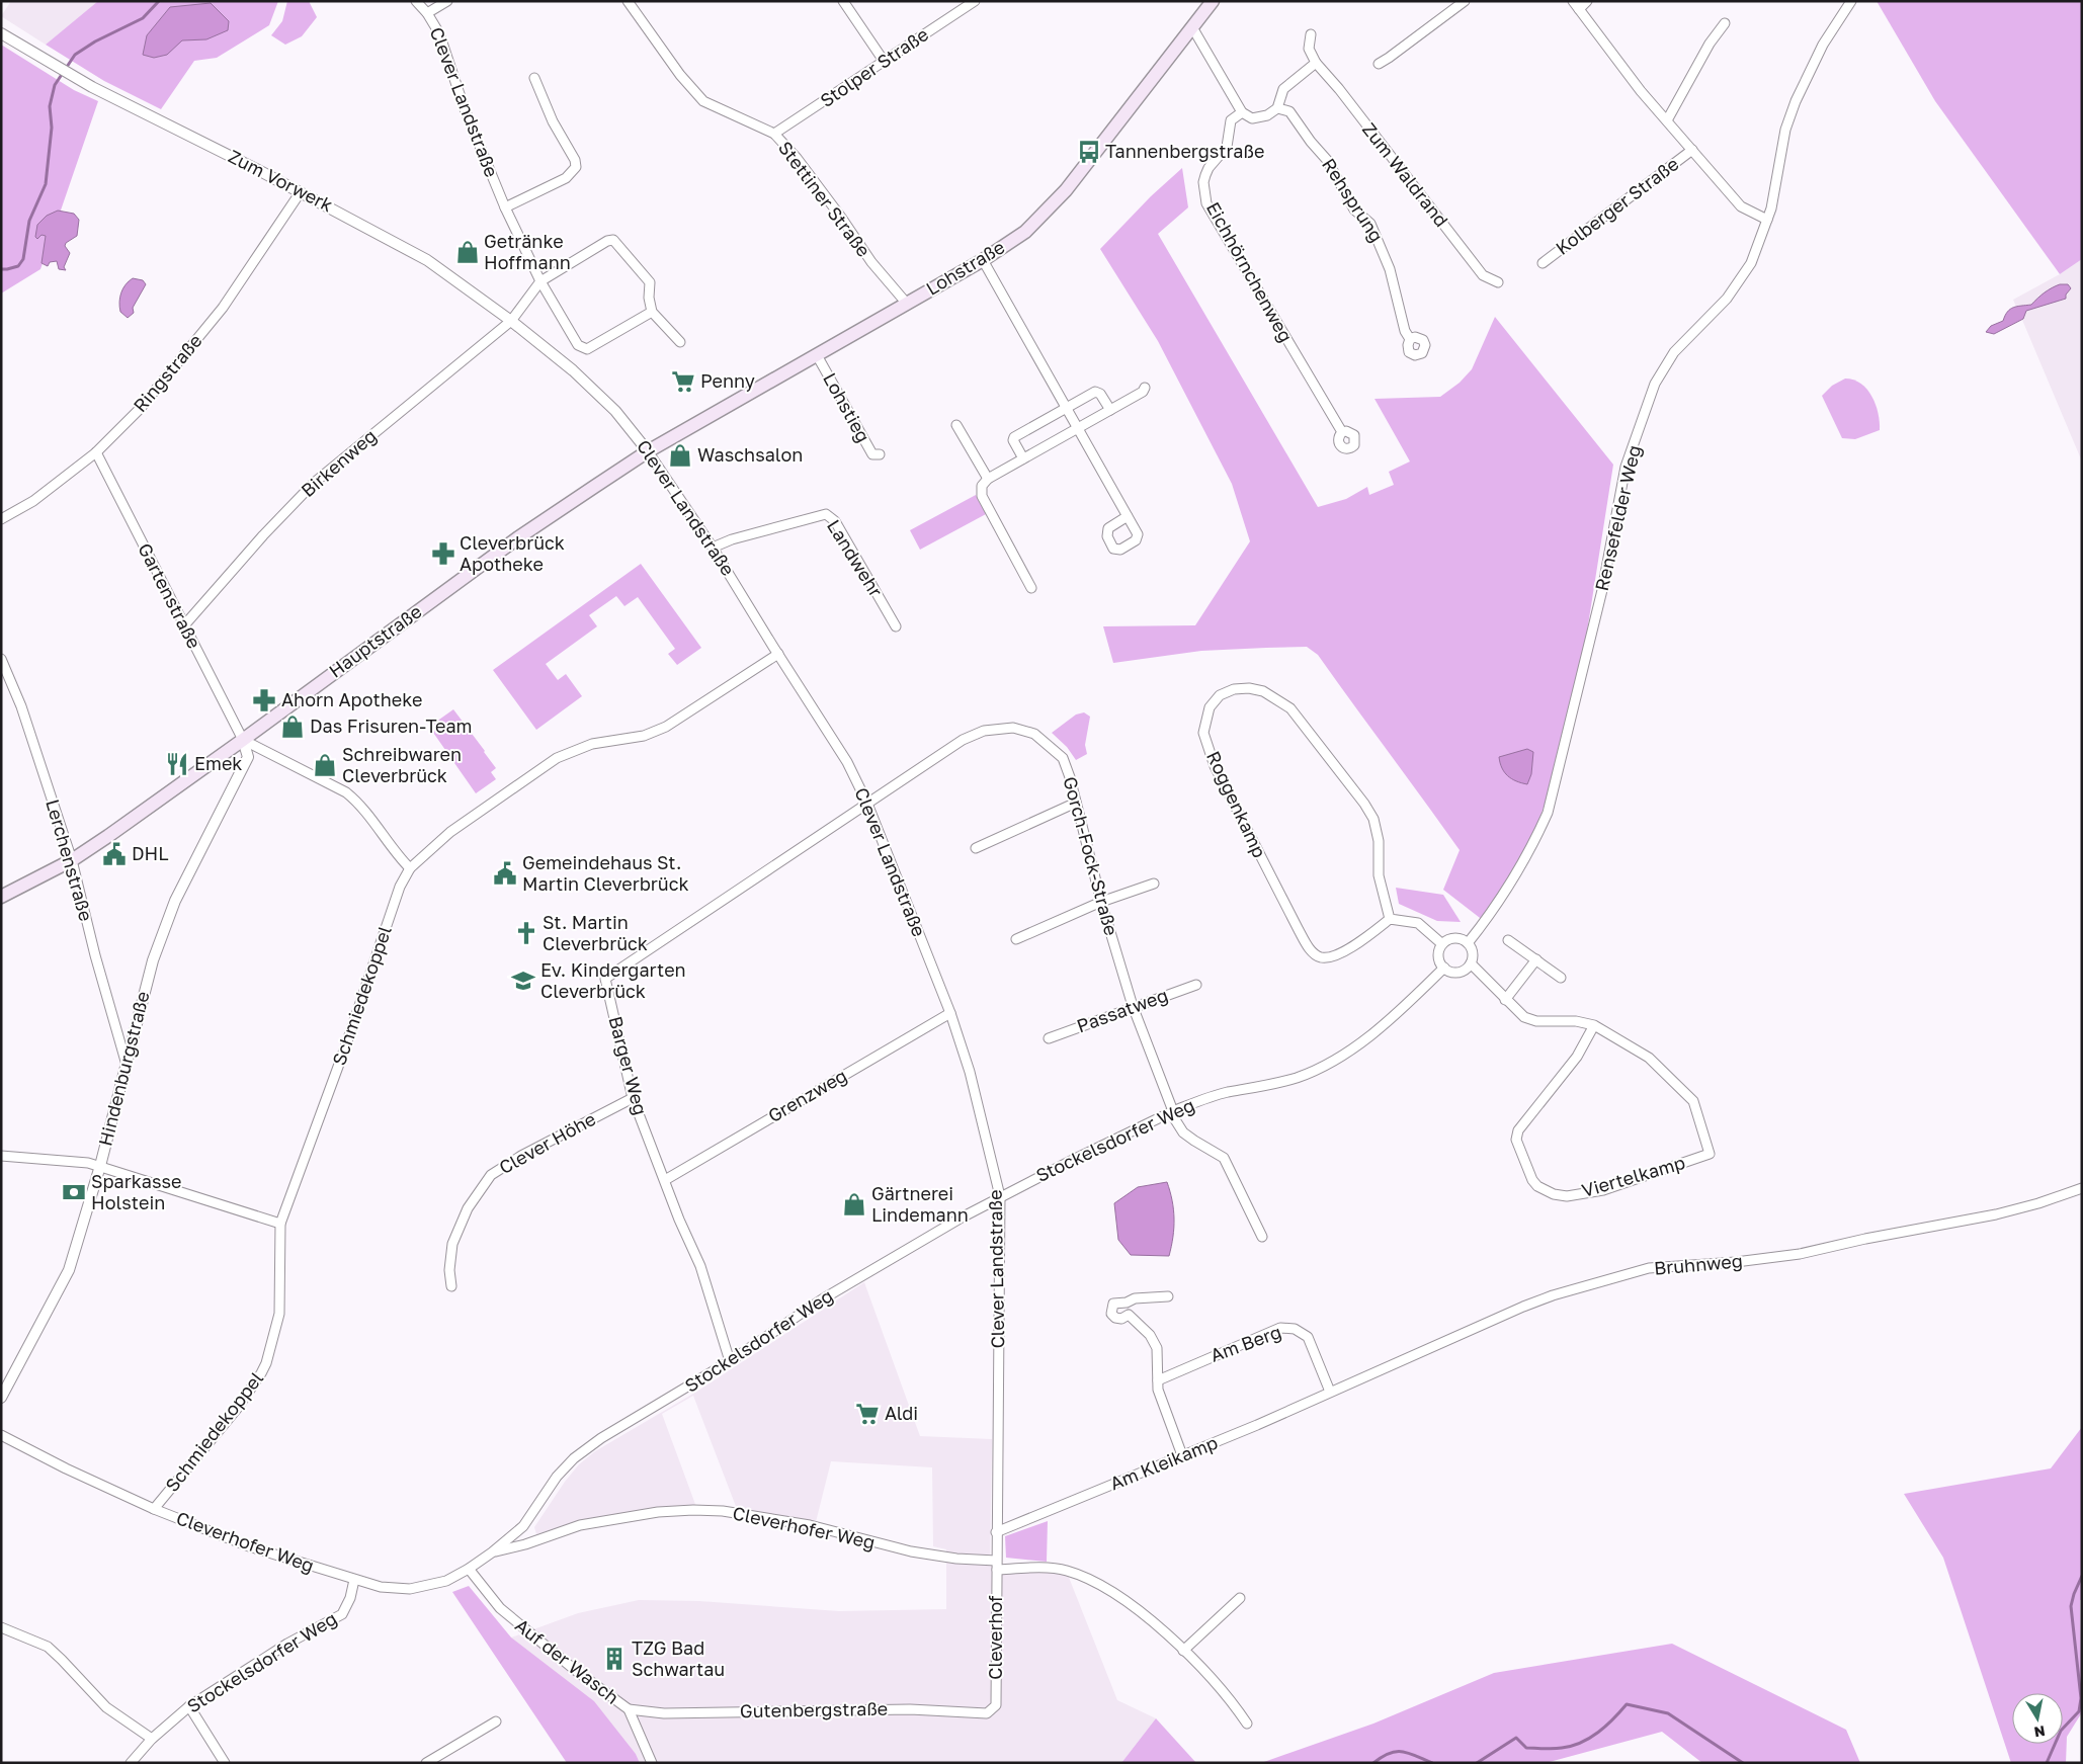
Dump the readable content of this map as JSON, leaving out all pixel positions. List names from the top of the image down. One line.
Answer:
{"streets":{"main road":["Lohstraße","Hauptstraße"],"street":["Stolper Straße","Clever Landstraße","Zum Waldrand","Zum Vorwerk","Stettiner Straße","Rehsprung","Kolberger Straße","Eichhörnchenweg","Ringstraße","Lohstieg","Birkenweg","Rensefelder Weg","Landwehr","Gartenstraße","Roggenkamp","Gorch-Fock-Straße","Lerchenstraße","Schmiedekoppel","Passatweg","Barger Weg","Hindenburgstraße","Grenzweg","Stockelsdorfer Weg","Clever Höhe","Viertelkamp","Bruhnweg","Am Berg","Am Kleikamp","Cleverhofer Weg","Cleverhof","Auf der Wasch","Gutenbergstraße"]},"crossings":[["Stolper Straße","Stettiner Straße"],["Clever Landstraße","Zum Vorwerk"],["Clever Landstraße","Lohstraße"],["Clever Landstraße","Birkenweg"],["Clever Landstraße","Landwehr"],["Clever Landstraße","Hauptstraße"],["Clever Landstraße","Gorch-Fock-Straße"],["Clever Landstraße","Schmiedekoppel"],["Clever Landstraße","Barger Weg"],["Clever Landstraße","Grenzweg"],["Clever Landstraße","Stockelsdorfer Weg"],["Clever Landstraße","Am Kleikamp"],["Clever Landstraße","Cleverhofer Weg"],["Clever Landstraße","Cleverhof"],["Zum Vorwerk","Ringstraße"],["Zum Vorwerk","Birkenweg"],["Stettiner Straße","Lohstraße"],["Kolberger Straße","Rensefelder Weg"],["Lohstraße","Lohstieg"],["Lohstraße","Hauptstraße"],["Ringstraße","Gartenstraße"],["Birkenweg","Gartenstraße"],["Rensefelder Weg","Stockelsdorfer Weg"],["Rensefelder Weg","Viertelkamp"],["Gartenstraße","Hauptstraße"],["Gartenstraße","Hindenburgstraße"],["Hauptstraße","Lerchenstraße"],["Hauptstraße","Hindenburgstraße"],["Gorch-Fock-Straße","Passatweg"],["Gorch-Fock-Straße","Barger Weg"],["Gorch-Fock-Straße","Stockelsdorfer Weg"],["Lerchenstraße","Hindenburgstraße"],["Schmiedekoppel","Cleverhofer Weg"],["Barger Weg","Grenzweg"],["Barger Weg","Stockelsdorfer Weg"],["Barger Weg","Clever Höhe"],["Stockelsdorfer Weg","Viertelkamp"],["Stockelsdorfer Weg","Cleverhofer Weg"],["Stockelsdorfer Weg","Auf der Wasch"],["Bruhnweg","Am Berg"],["Bruhnweg","Am Kleikamp"],["Am Berg","Am Kleikamp"],["Cleverhofer Weg","Cleverhof"],["Cleverhof","Gutenbergstraße"],["Auf der Wasch","Gutenbergstraße"]],"places":{"bus stop":["Tannenbergstraße"],"shop":["Getränke Hoffmann","Waschsalon","Das Frisuren-Team","Schreibwaren Cleverbrück","Gärtnerei Lindemann"],"supermarket":["Penny","Aldi"],"pharmacy":["Cleverbrück Apotheke","Ahorn Apotheke"],"restaurant":["Emek"],"public building":["DHL","Gemeindehaus St. Martin Cleverbrück"],"church":["St. Martin Cleverbrück"],"school or university":["Ev. Kindergarten Cleverbrück"],"bank":["Sparkasse Holstein"],"building":["TZG Bad Schwartau"]},"north":"bottom"}
